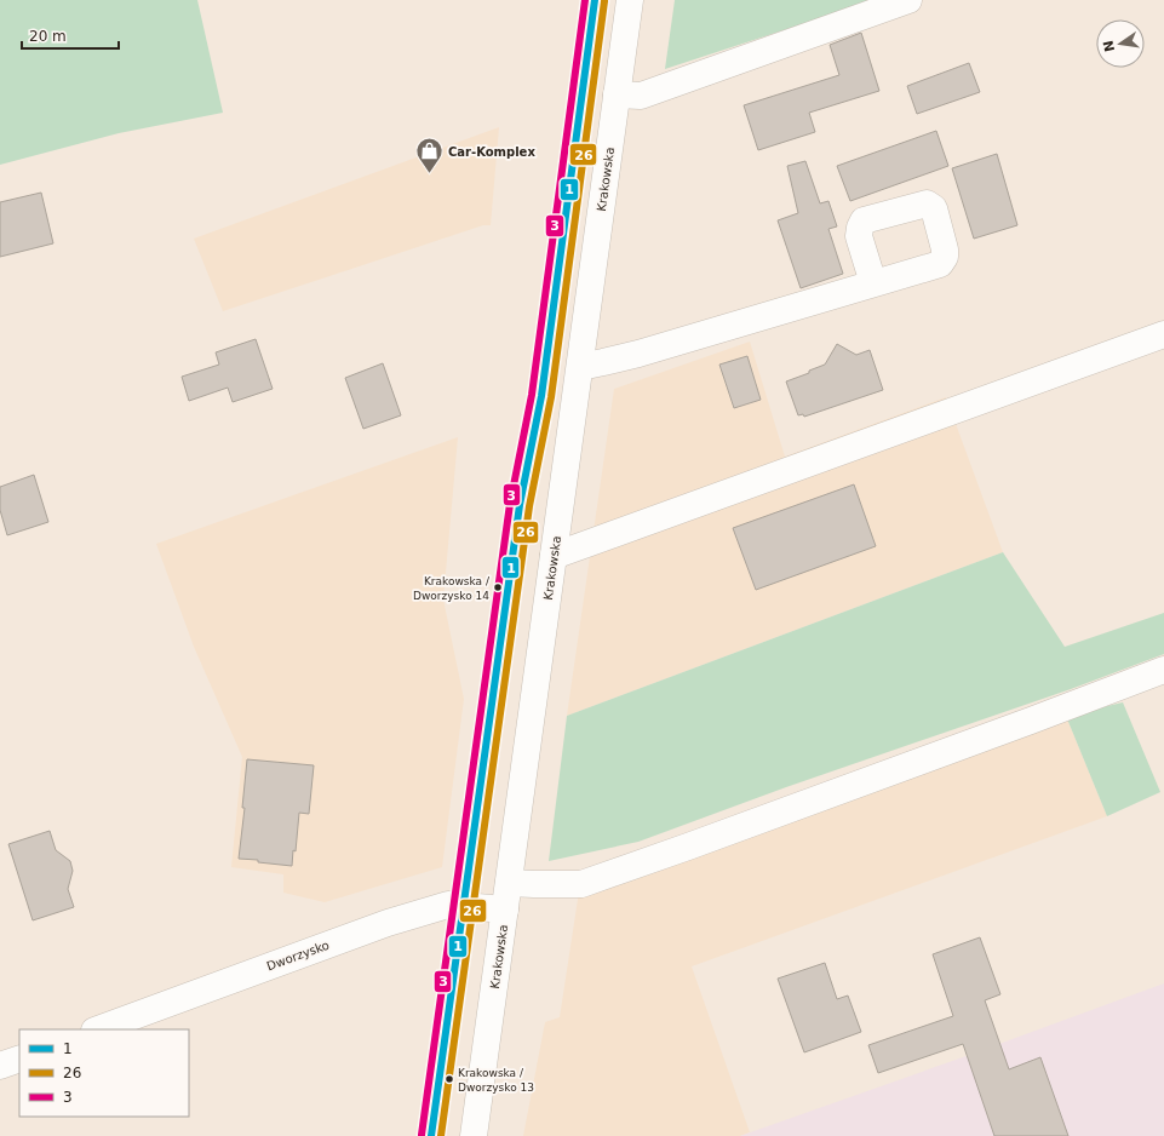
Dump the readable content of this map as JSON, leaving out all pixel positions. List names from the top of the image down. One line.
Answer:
{"streets":{"main road":["Krakowska","Dworzysko"]},"crossings":[["Krakowska","Dworzysko"]],"places":{"shop":["Car-Komplex"],"other":["Krakowska / Dworzysko 14","Krakowska / Dworzysko 13"]},"lines":["transit line 1","transit line 3","transit line 26"],"legend":["1","26","3"],"scale_bar":"20 m","north":"left"}
